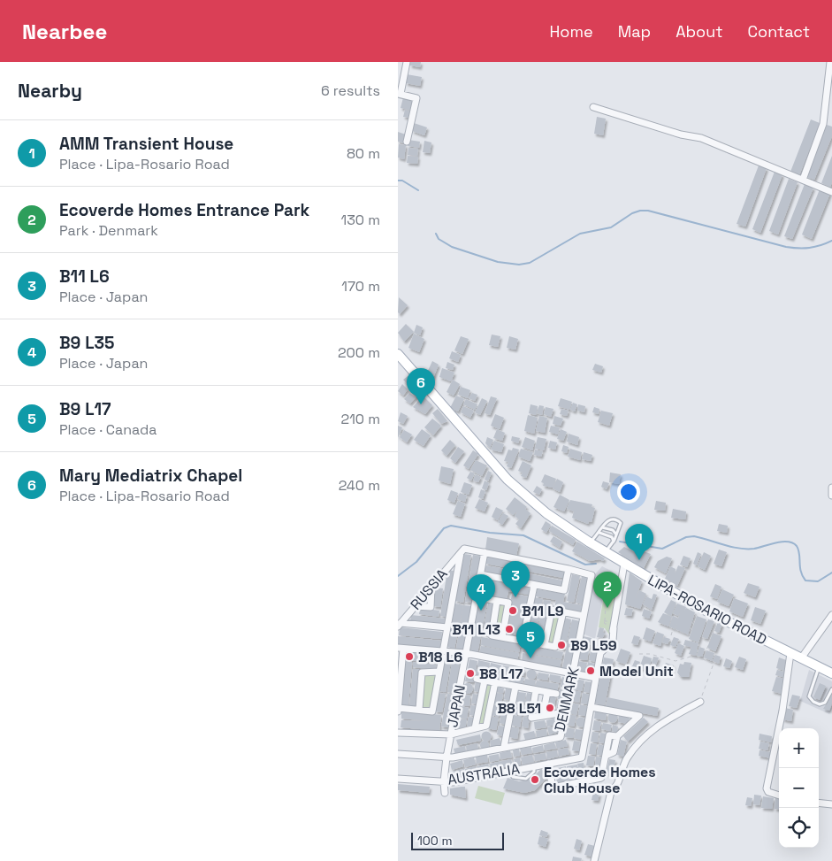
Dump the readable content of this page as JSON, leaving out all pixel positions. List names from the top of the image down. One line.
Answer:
{"streets":{"main road":["LIPA-ROSARIO ROAD"],"street":["RUSSIA","DENMARK","JAPAN","AUSTRALIA"]},"crossings":[["LIPA-ROSARIO ROAD","AUSTRALIA"],["DENMARK","JAPAN"],["JAPAN","AUSTRALIA"]],"places":["B11 L9","B11 L13","B9 L59","B18 L6","Model Unit","B8 L17","B8 L51","Ecoverde Homes Club House"],"scale_bar":"100 m","page":{"header":"Nearbee","nav":["Home","Map","About","Contact"],"heading":["Nearby","6 results"],"list":[{"mark":"1","name":"AMM Transient House","note":"Place · Lipa-Rosario Road","value":"80 m"},{"mark":"2","name":"Ecoverde Homes Entrance Park","note":"Park · Denmark","value":"130 m"},{"mark":"3","name":"B11 L6","note":"Place · Japan","value":"170 m"},{"mark":"4","name":"B9 L35","note":"Place · Japan","value":"200 m"},{"mark":"5","name":"B9 L17","note":"Place · Canada","value":"210 m"},{"mark":"6","name":"Mary Mediatrix Chapel","note":"Place · Lipa-Rosario Road","value":"240 m"}],"pins":["6","1","3","2","4","5"],"map_buttons":["+","−"],"scale":"100 m"}}
